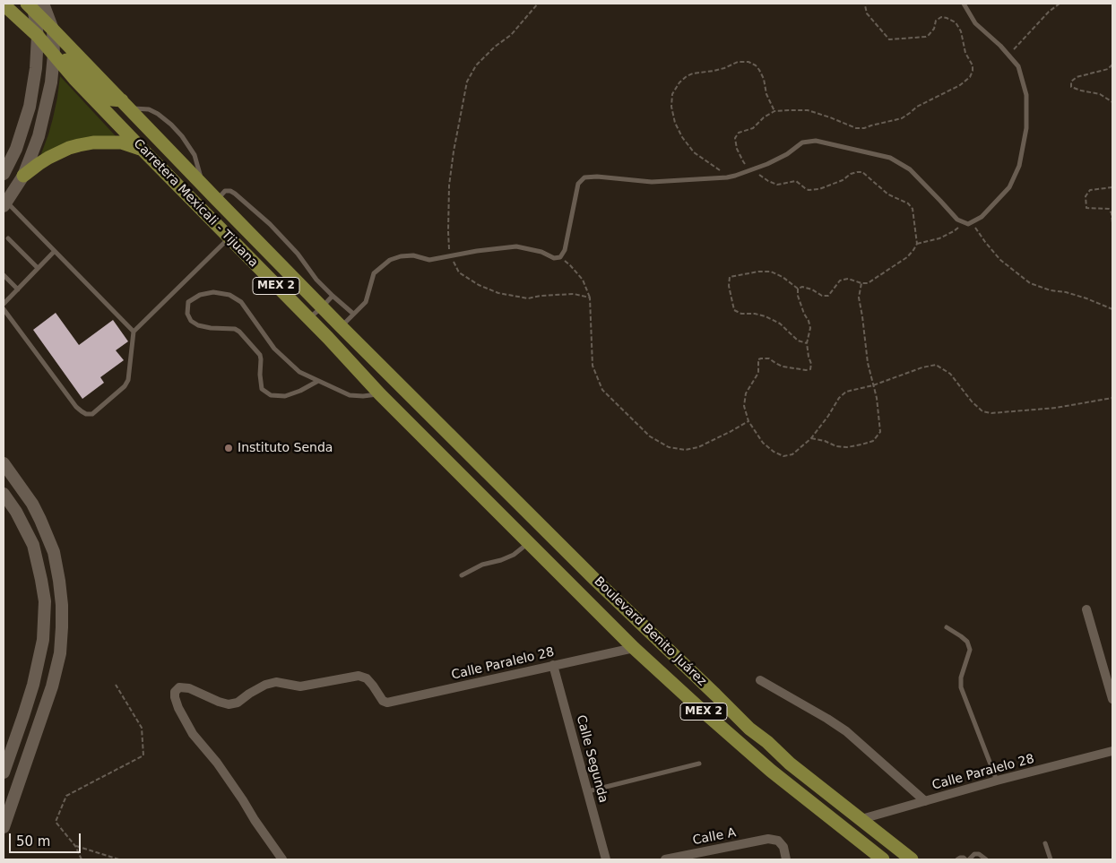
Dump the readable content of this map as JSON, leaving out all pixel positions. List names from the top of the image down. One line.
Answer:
{"streets":{"main road":["Carretera Mexicali - Tijuana","MEX 2","Boulevard Benito Juárez"],"street":["Calle Paralelo 28","Calle Segunda","Calle A"]},"crossings":[["Carretera Mexicali - Tijuana","Boulevard Benito Juárez"],["Boulevard Benito Juárez","Calle Paralelo 28"],["Calle Paralelo 28","Calle Segunda"]],"places":["Instituto Senda"],"scale_bar":"50 m"}
